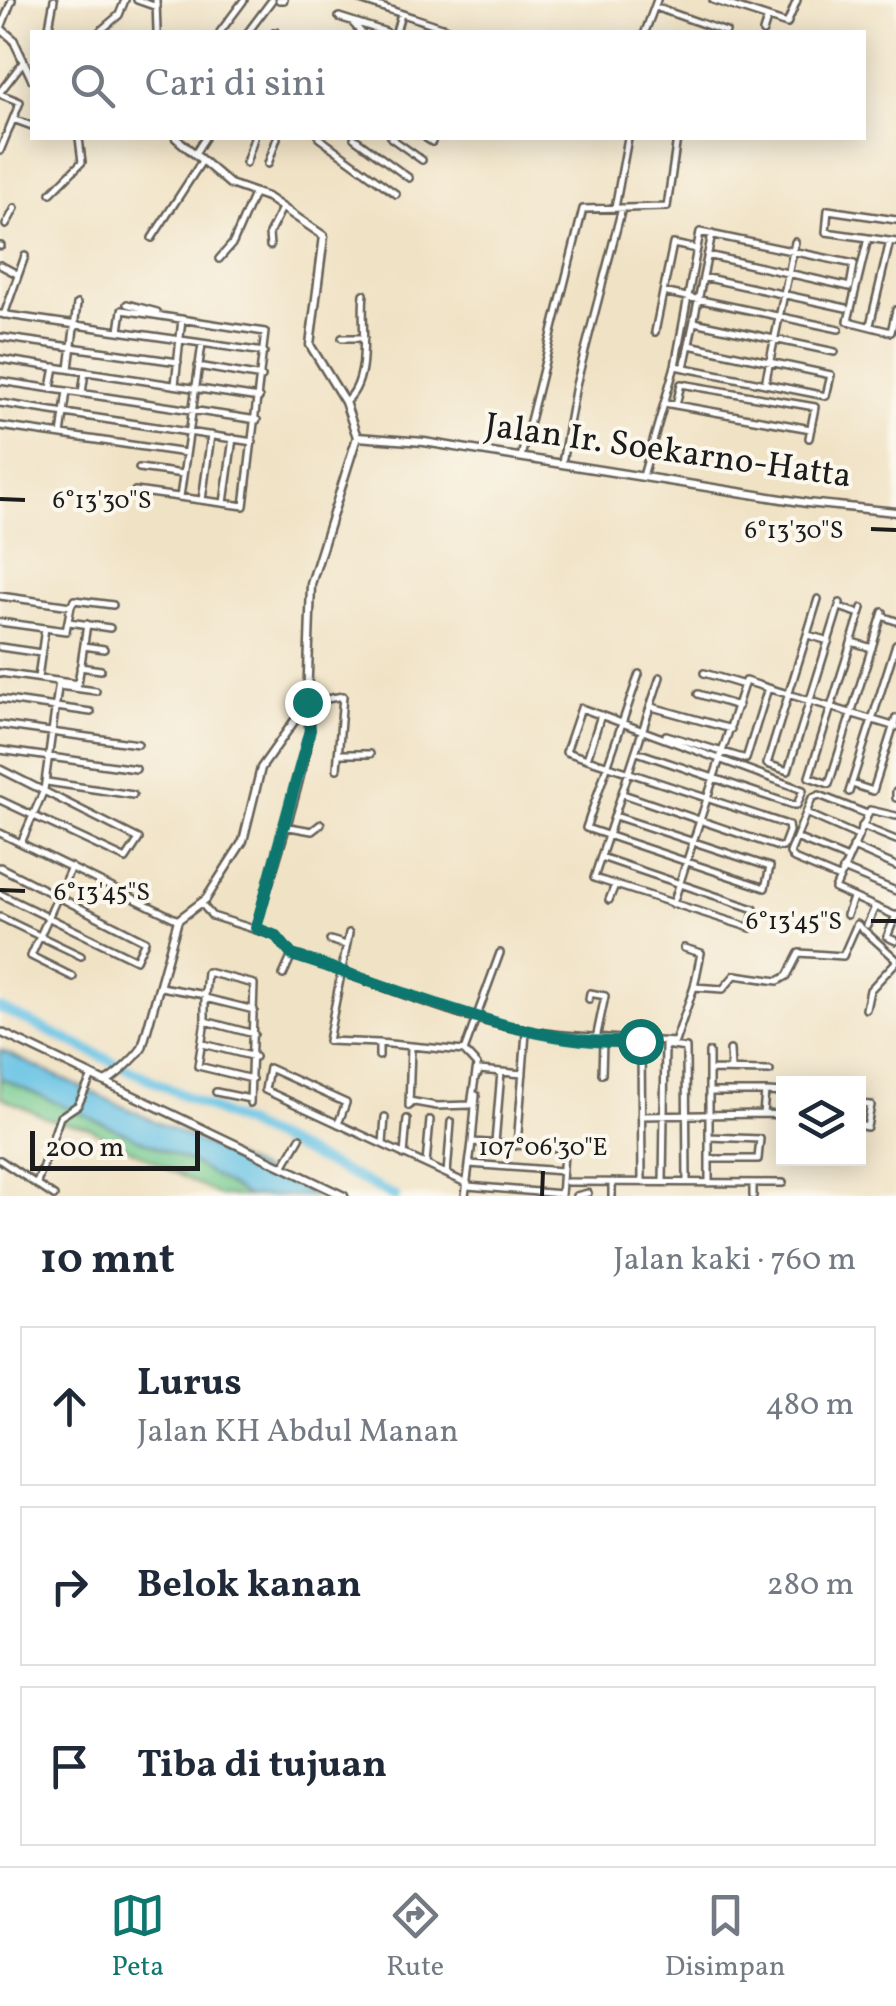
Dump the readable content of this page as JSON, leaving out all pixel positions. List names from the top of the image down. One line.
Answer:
{"streets":{"main road":["Jalan Ir. Soekarno-Hatta"]},"scale_bar":"200 m","page":{"search":"Cari di sini","scale":"200 m","heading":["10 mnt","Jalan kaki · 760 m"],"list":[["Lurus","Jalan KH Abdul Manan","480 m"],["Belok kanan","280 m"],"Tiba di tujuan"],"nav":["Peta","Rute","Disimpan"]},"coordinates":["6°13'30\"S","6°13'45\"S","107°06'30\"E"]}
